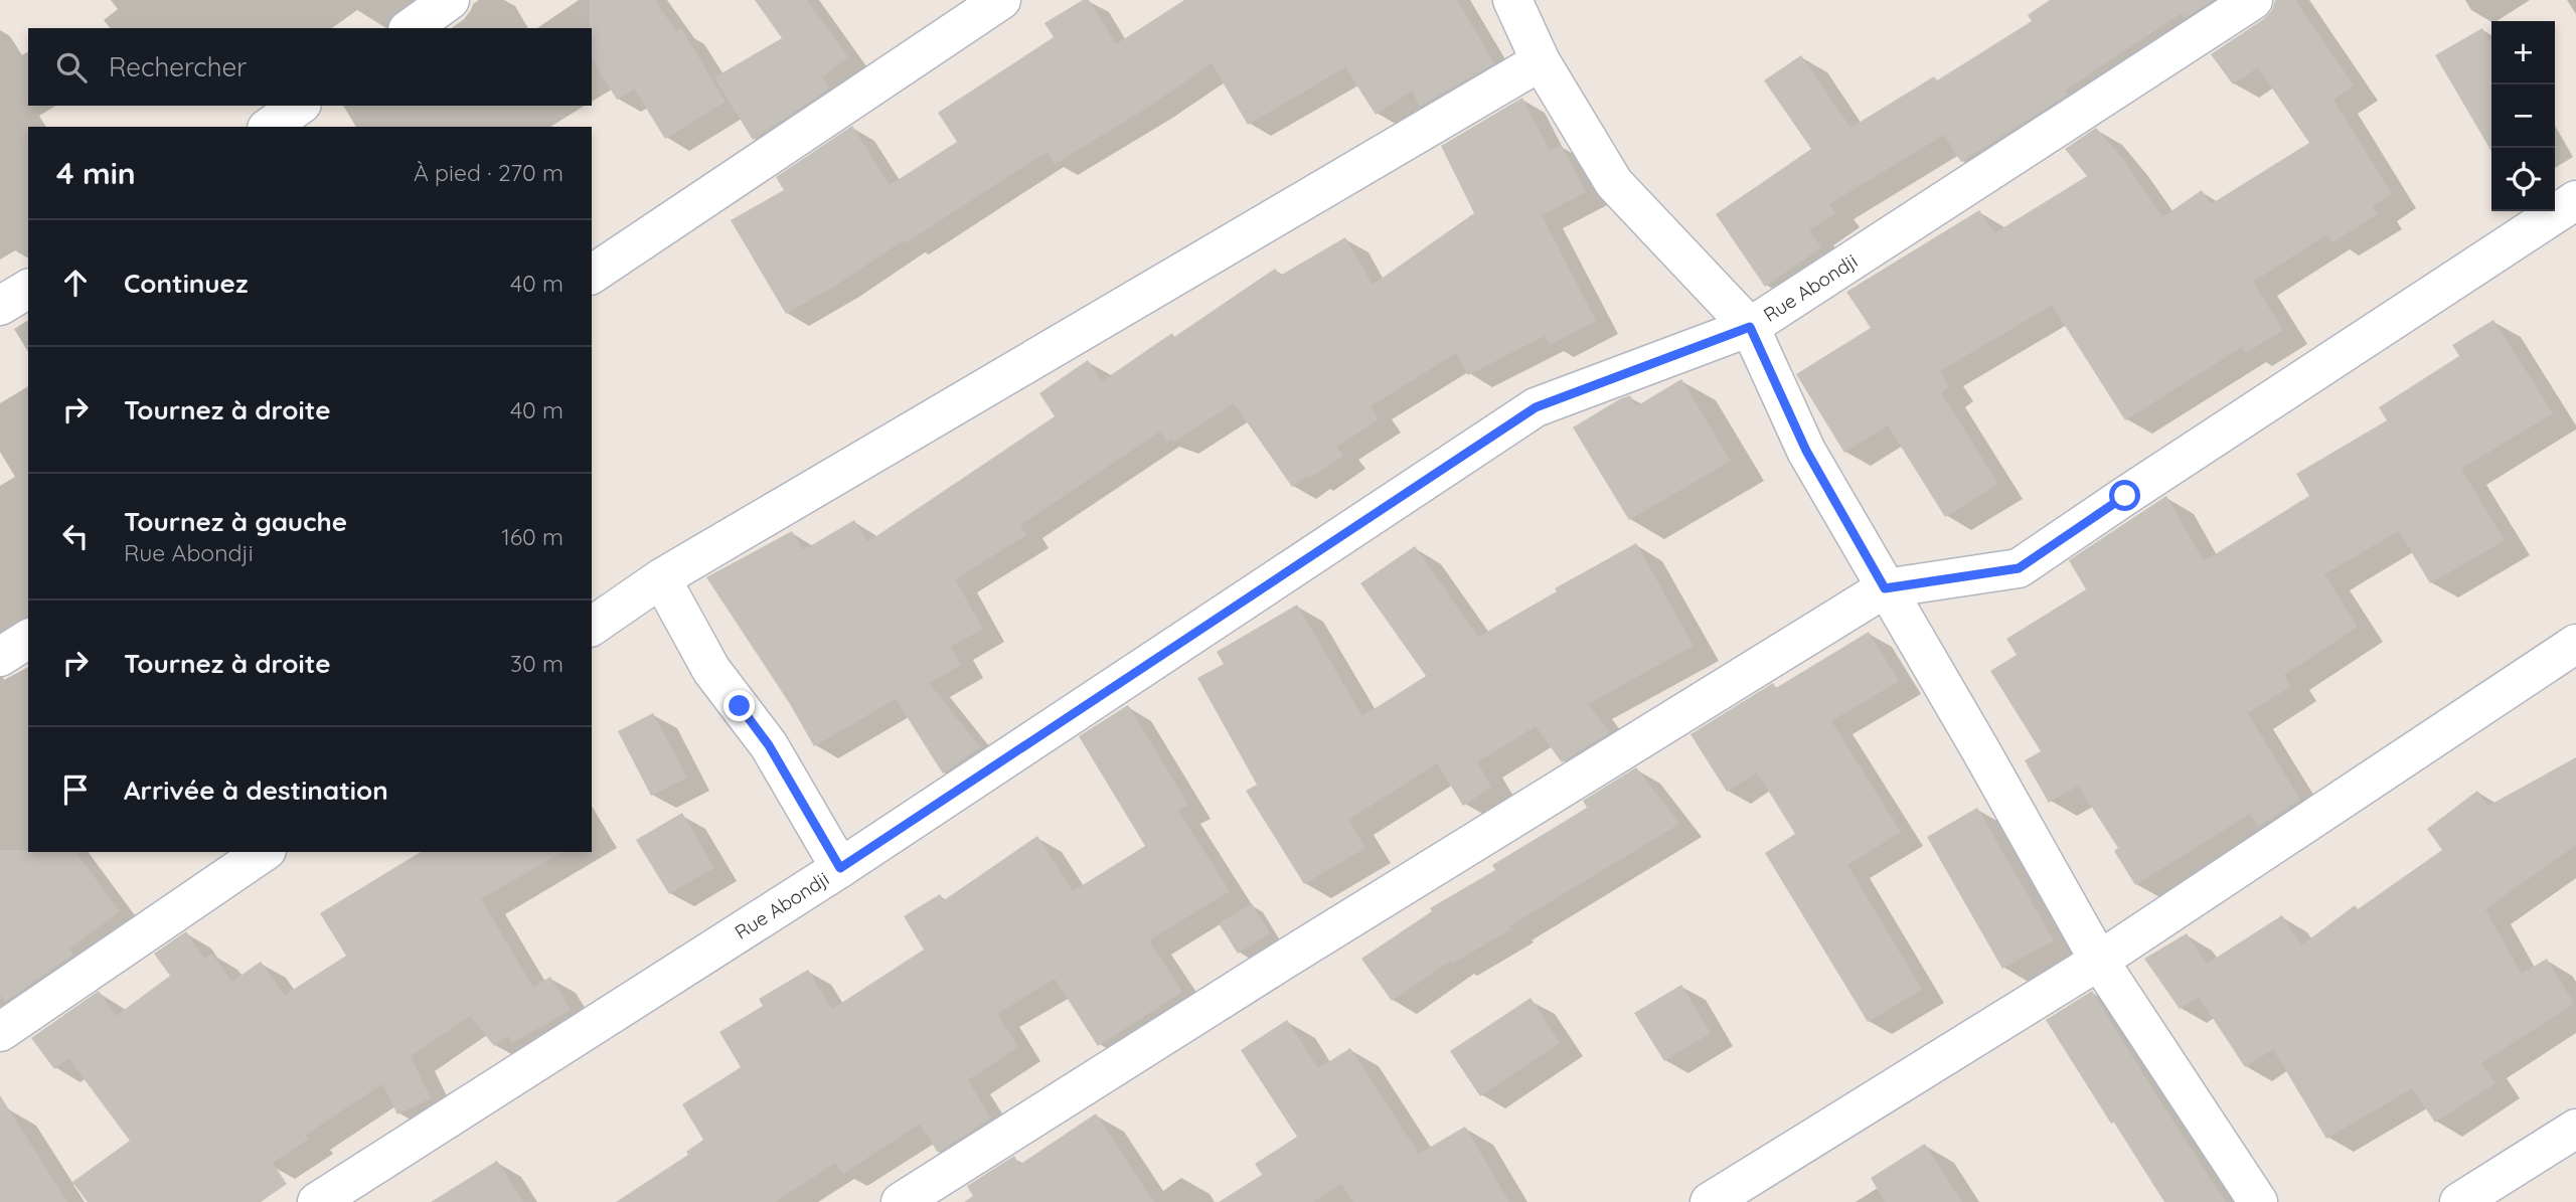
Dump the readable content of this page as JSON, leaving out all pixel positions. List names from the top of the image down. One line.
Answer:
{"streets":{"street":["Rue Abondji"]},"page":{"map_buttons":["+","−"],"search":"Rechercher","heading":["4 min","À pied · 270 m"],"list":[["Continuez","40 m"],["Tournez à droite","40 m"],["Tournez à gauche","Rue Abondji","160 m"],["Tournez à droite","30 m"],"Arrivée à destination"]}}
